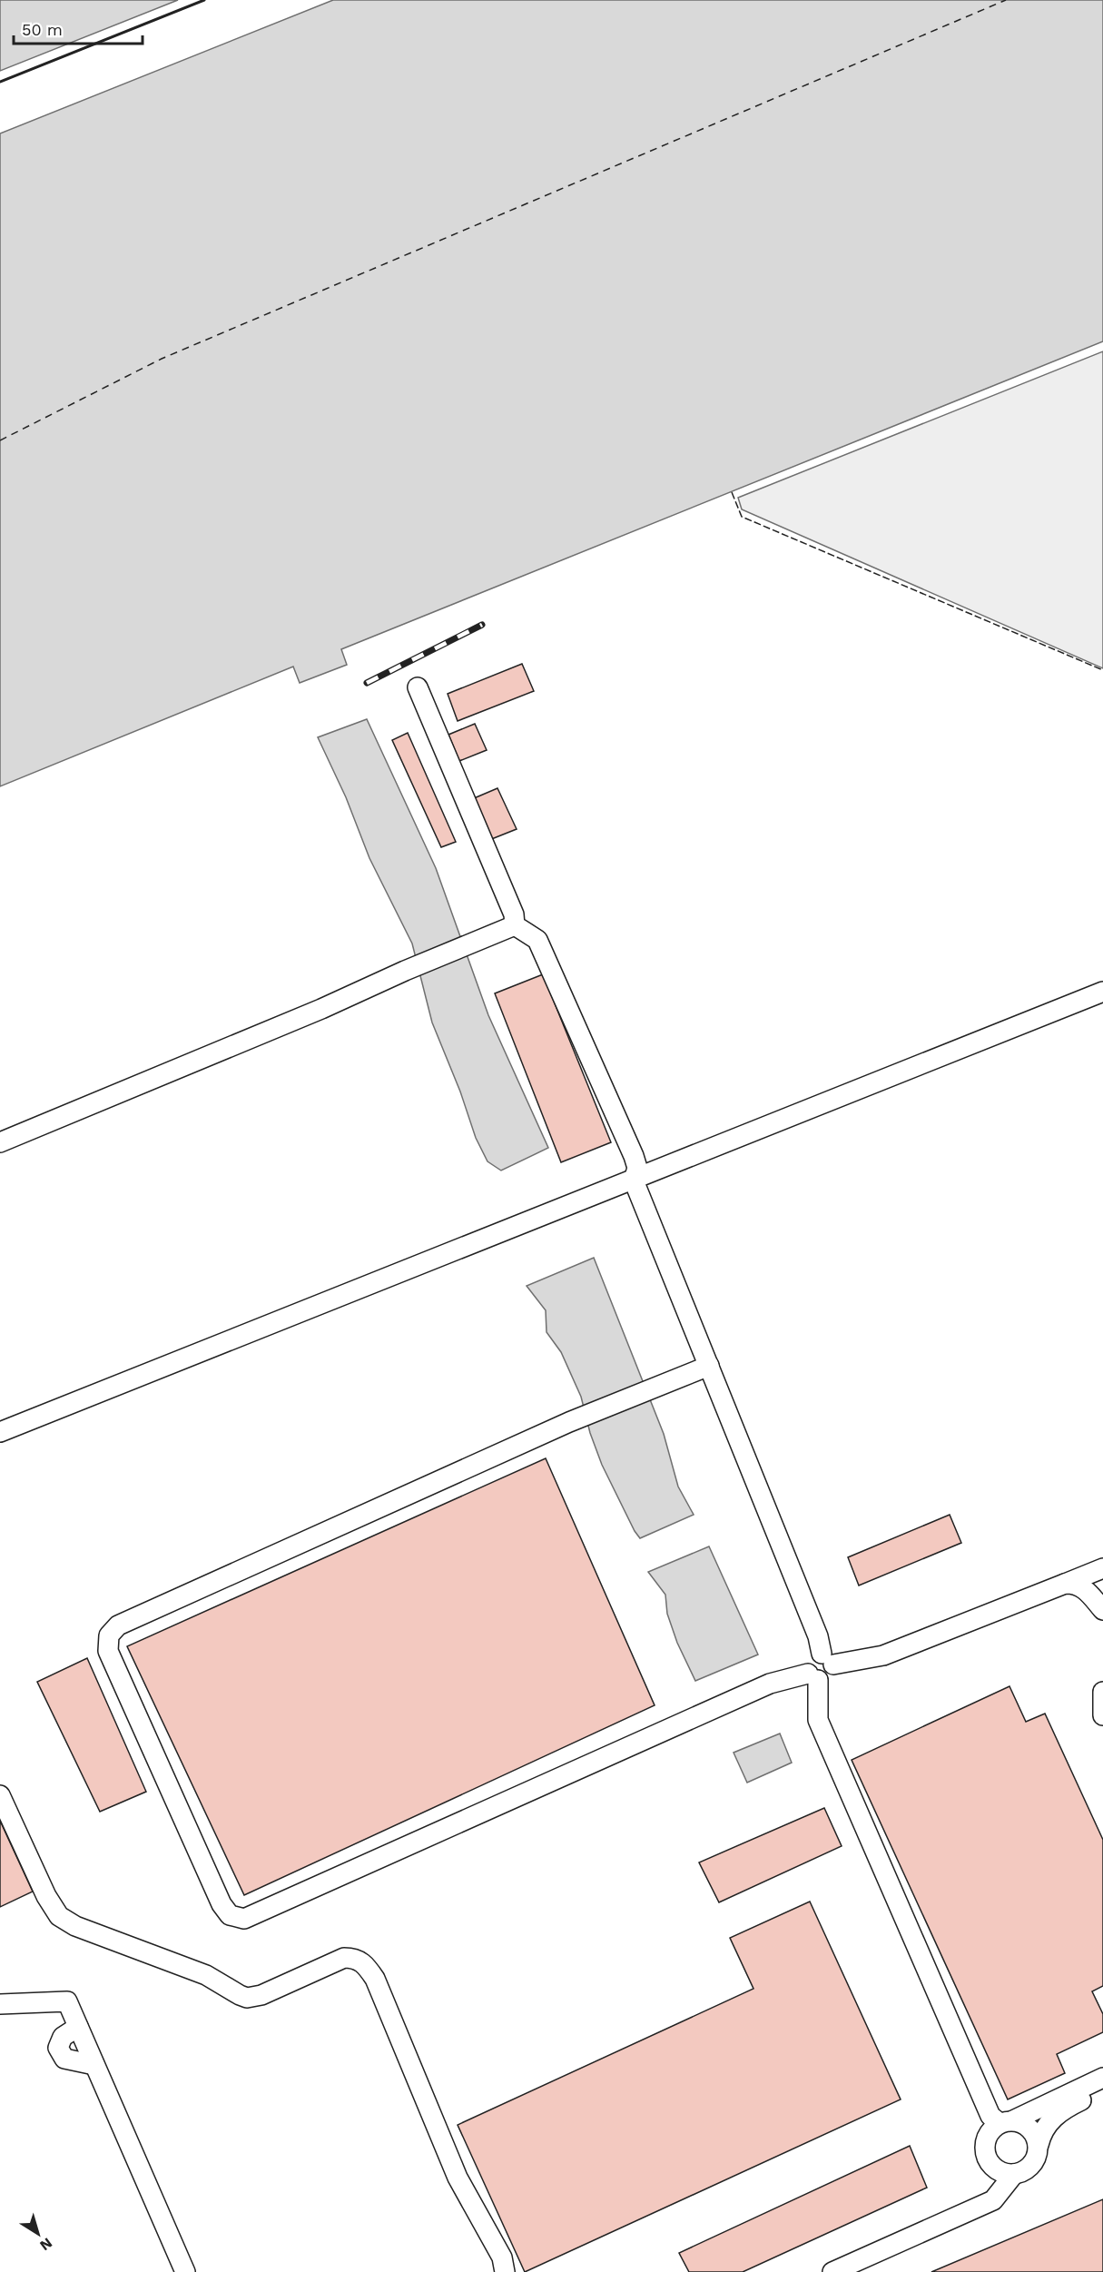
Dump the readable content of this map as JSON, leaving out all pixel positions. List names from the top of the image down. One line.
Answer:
{"scale_bar":"50 m","north":"bottom right"}
